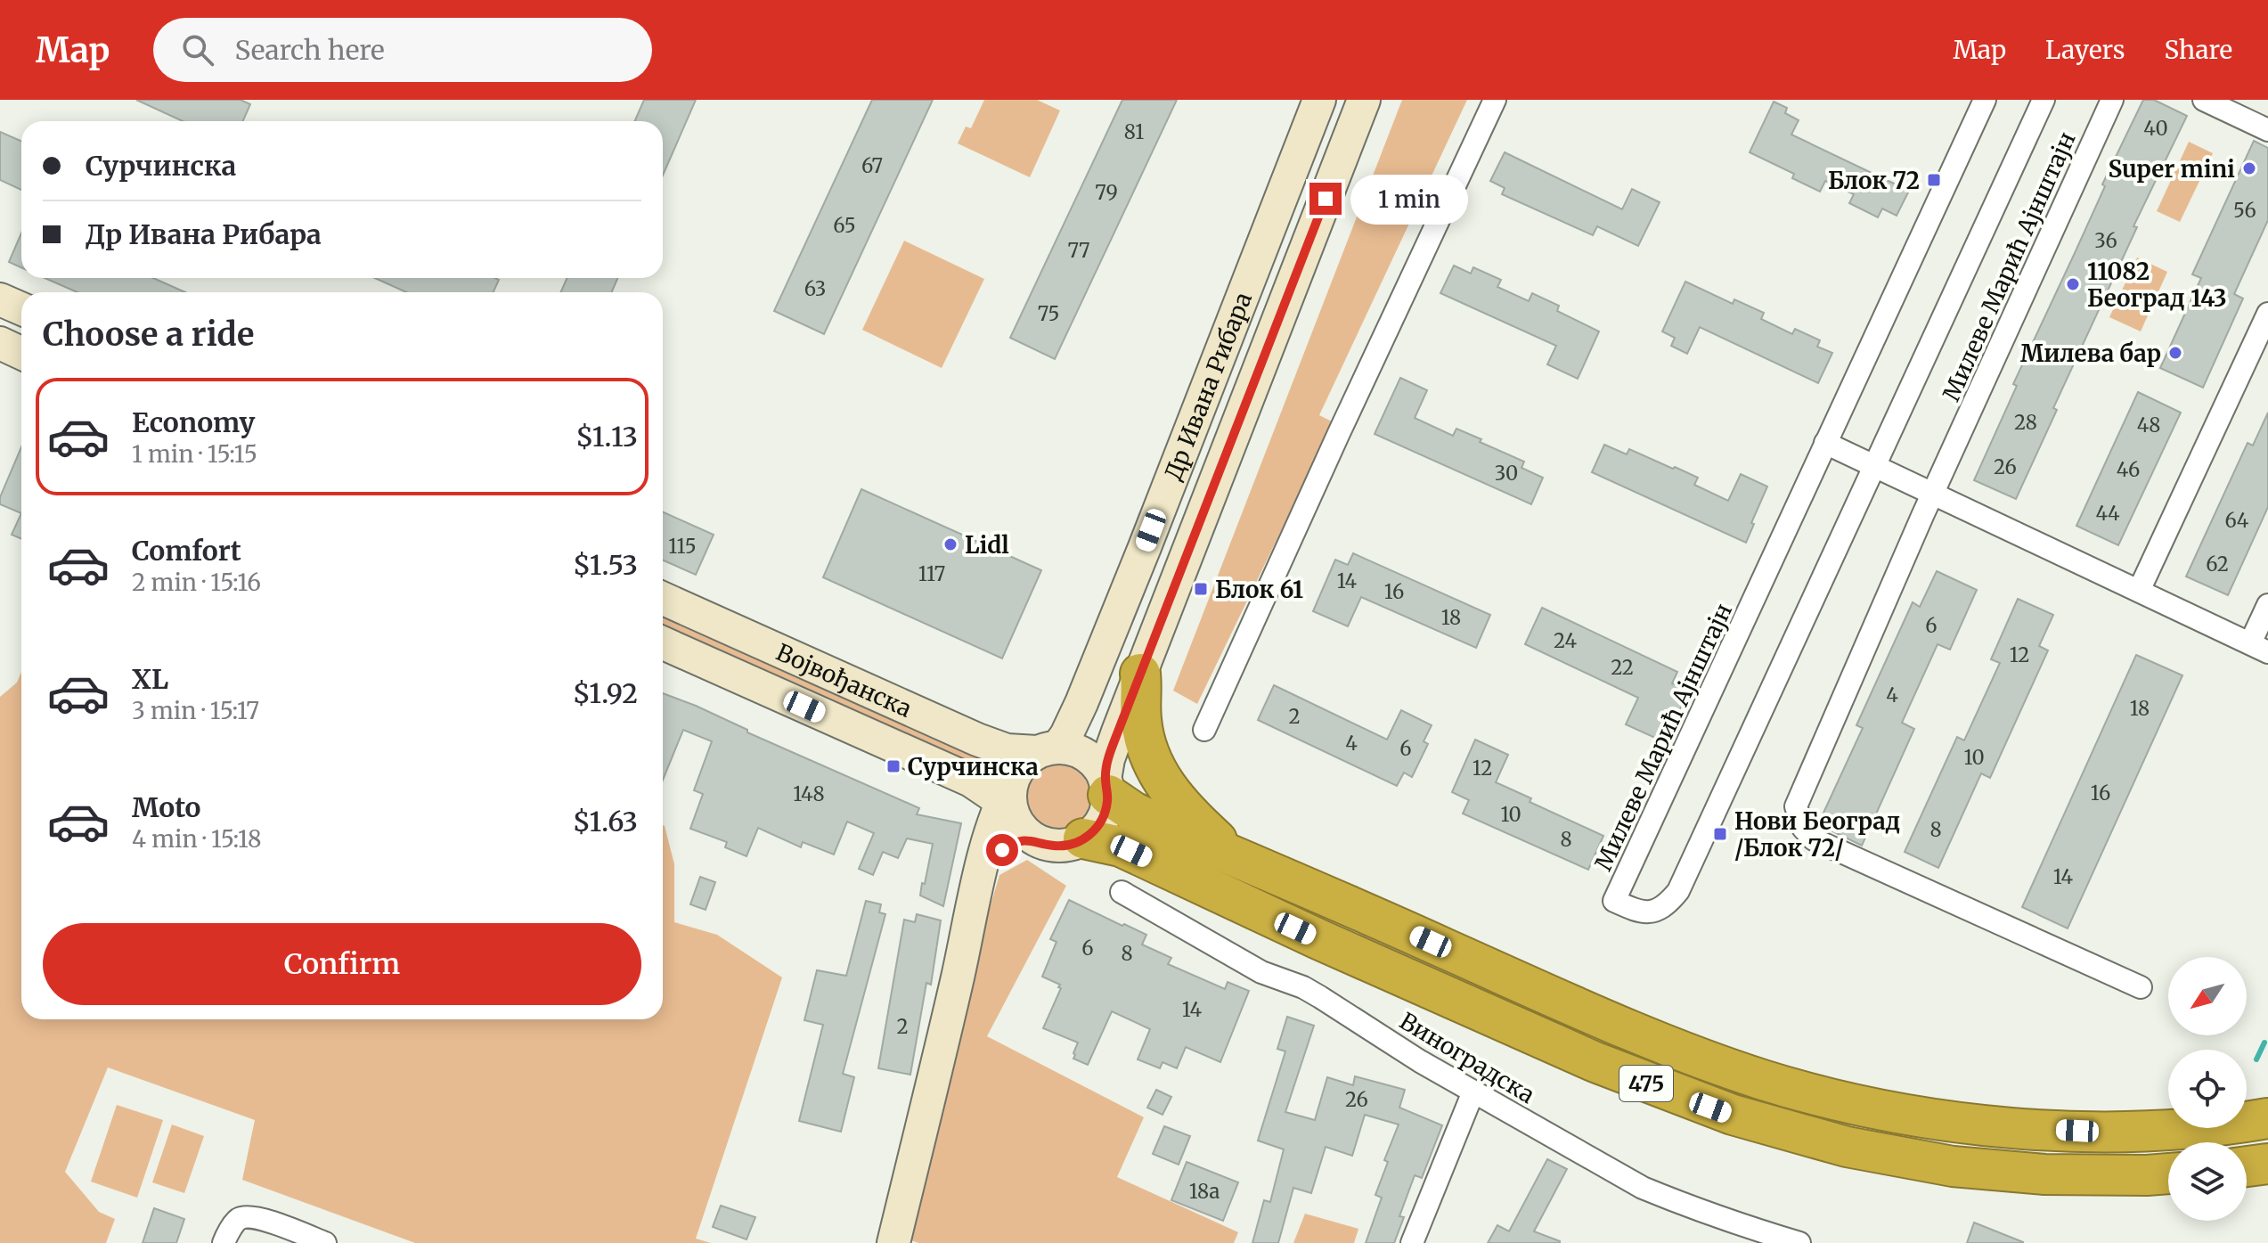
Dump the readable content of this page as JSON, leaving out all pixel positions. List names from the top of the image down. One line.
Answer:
{"streets":{"highway":["475"],"main road":["Др Ивана Рибара","Војвођанска"],"street":["Милеве Марић Ајнштајн","Виноградска"]},"crossings":[["Др Ивана Рибара","Војвођанска"],["Др Ивана Рибара","475"],["Војвођанска","475"]],"places":{"other":["Super mini","11082 Београд 143","Милева бар","Lidl"],"transit":["Блок 72","Блок 61","Сурчинска","Нови Београд /Блок 72/"]},"house_numbers":["40","81","67","79","56","65","36","77","63","75","28","48","26","46","30","44","64","115","62","117","14","16","18","6","24","12","22","4","18","2","4","6","10","12","16","148","10","8","8","14","6","8","14","2","26","18a"],"north":"bottom left","page":{"header":"Map","search":"Search here","nav":["Map","Layers","Share"],"banner":["Сурчинска","Др Ивана Рибара"],"bubble":"1 min","heading":"Choose a ride","list":[{"name":"Economy","note":"1 min · 15:15","value":"$1.13"},{"name":"Comfort","note":"2 min · 15:16","value":"$1.53"},{"name":"XL","note":"3 min · 15:17","value":"$1.92"},{"name":"Moto","note":"4 min · 15:18","value":"$1.63"}],"buttons":"Confirm"}}
